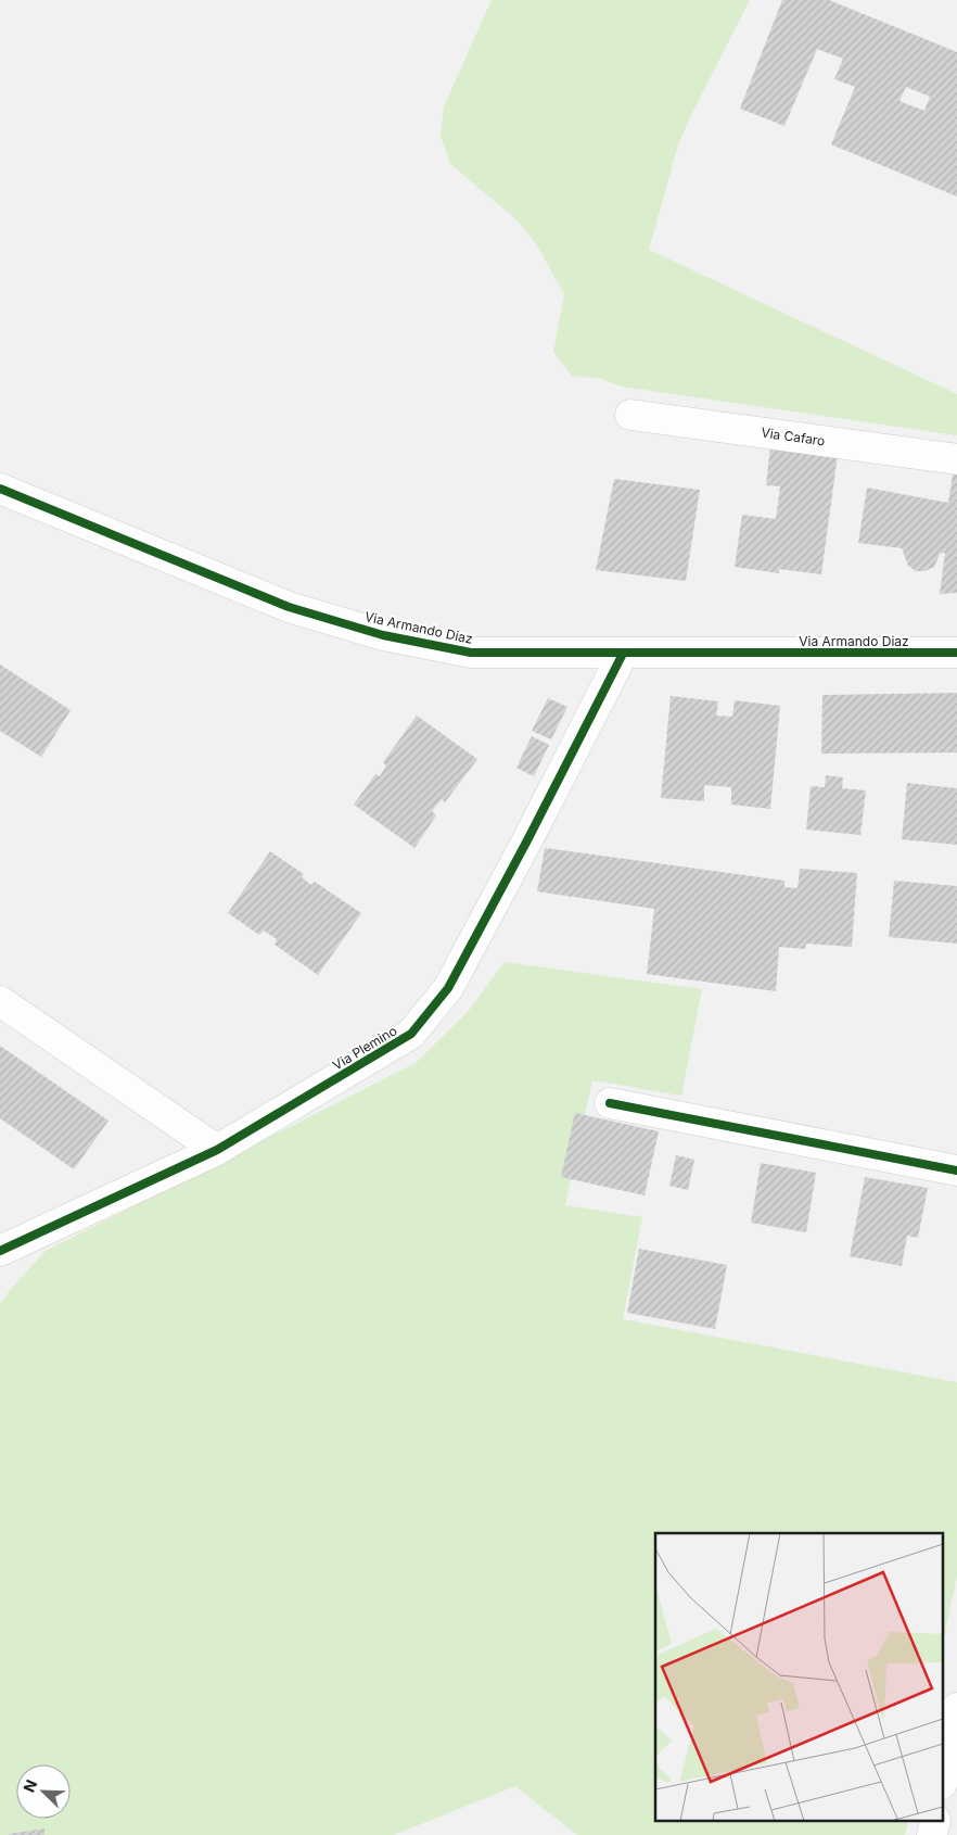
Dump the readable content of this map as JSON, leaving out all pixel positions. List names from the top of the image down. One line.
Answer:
{"streets":{"street":["Via Cafaro","Via Armando Diaz","Via Plemino"]},"crossings":[["Via Armando Diaz","Via Plemino"]],"north":"top left"}
